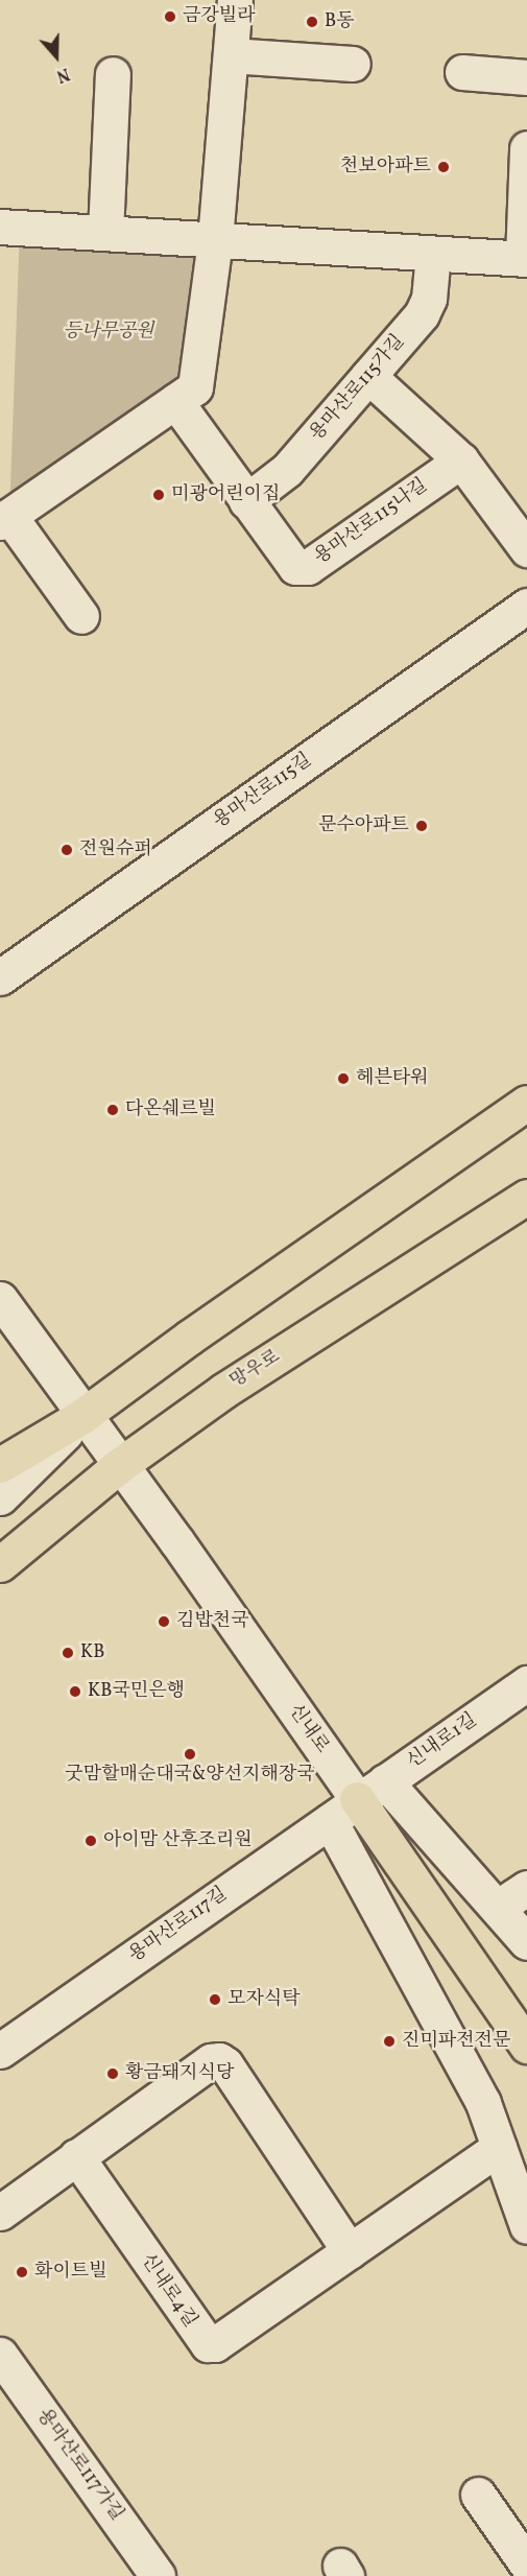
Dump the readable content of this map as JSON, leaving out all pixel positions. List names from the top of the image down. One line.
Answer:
{"streets":{"main road":["망우로","신내로"],"street":["용마산로115가길","용마산로115나길","용마산로115길","신내로1길","용마산로117길","신내로4길","용마산로117가길"]},"crossings":[["용마산로115가길","용마산로115나길"],["망우로","신내로"],["신내로","신내로1길"],["신내로","용마산로117길"],["신내로1길","용마산로117길"]],"parks":["등나무공원"],"places":["금강빌라","B동","천보아파트","미광어린이집","문수아파트","전원슈퍼","헤븐타워","다온쉐르빌","김밥천국","KB","KB국민은행","굿맘할매순대국&양선지해장국","아이맘 산후조리원","모자식탁","진미파전전문","황금돼지식당","화이트빌"],"north":"bottom"}
